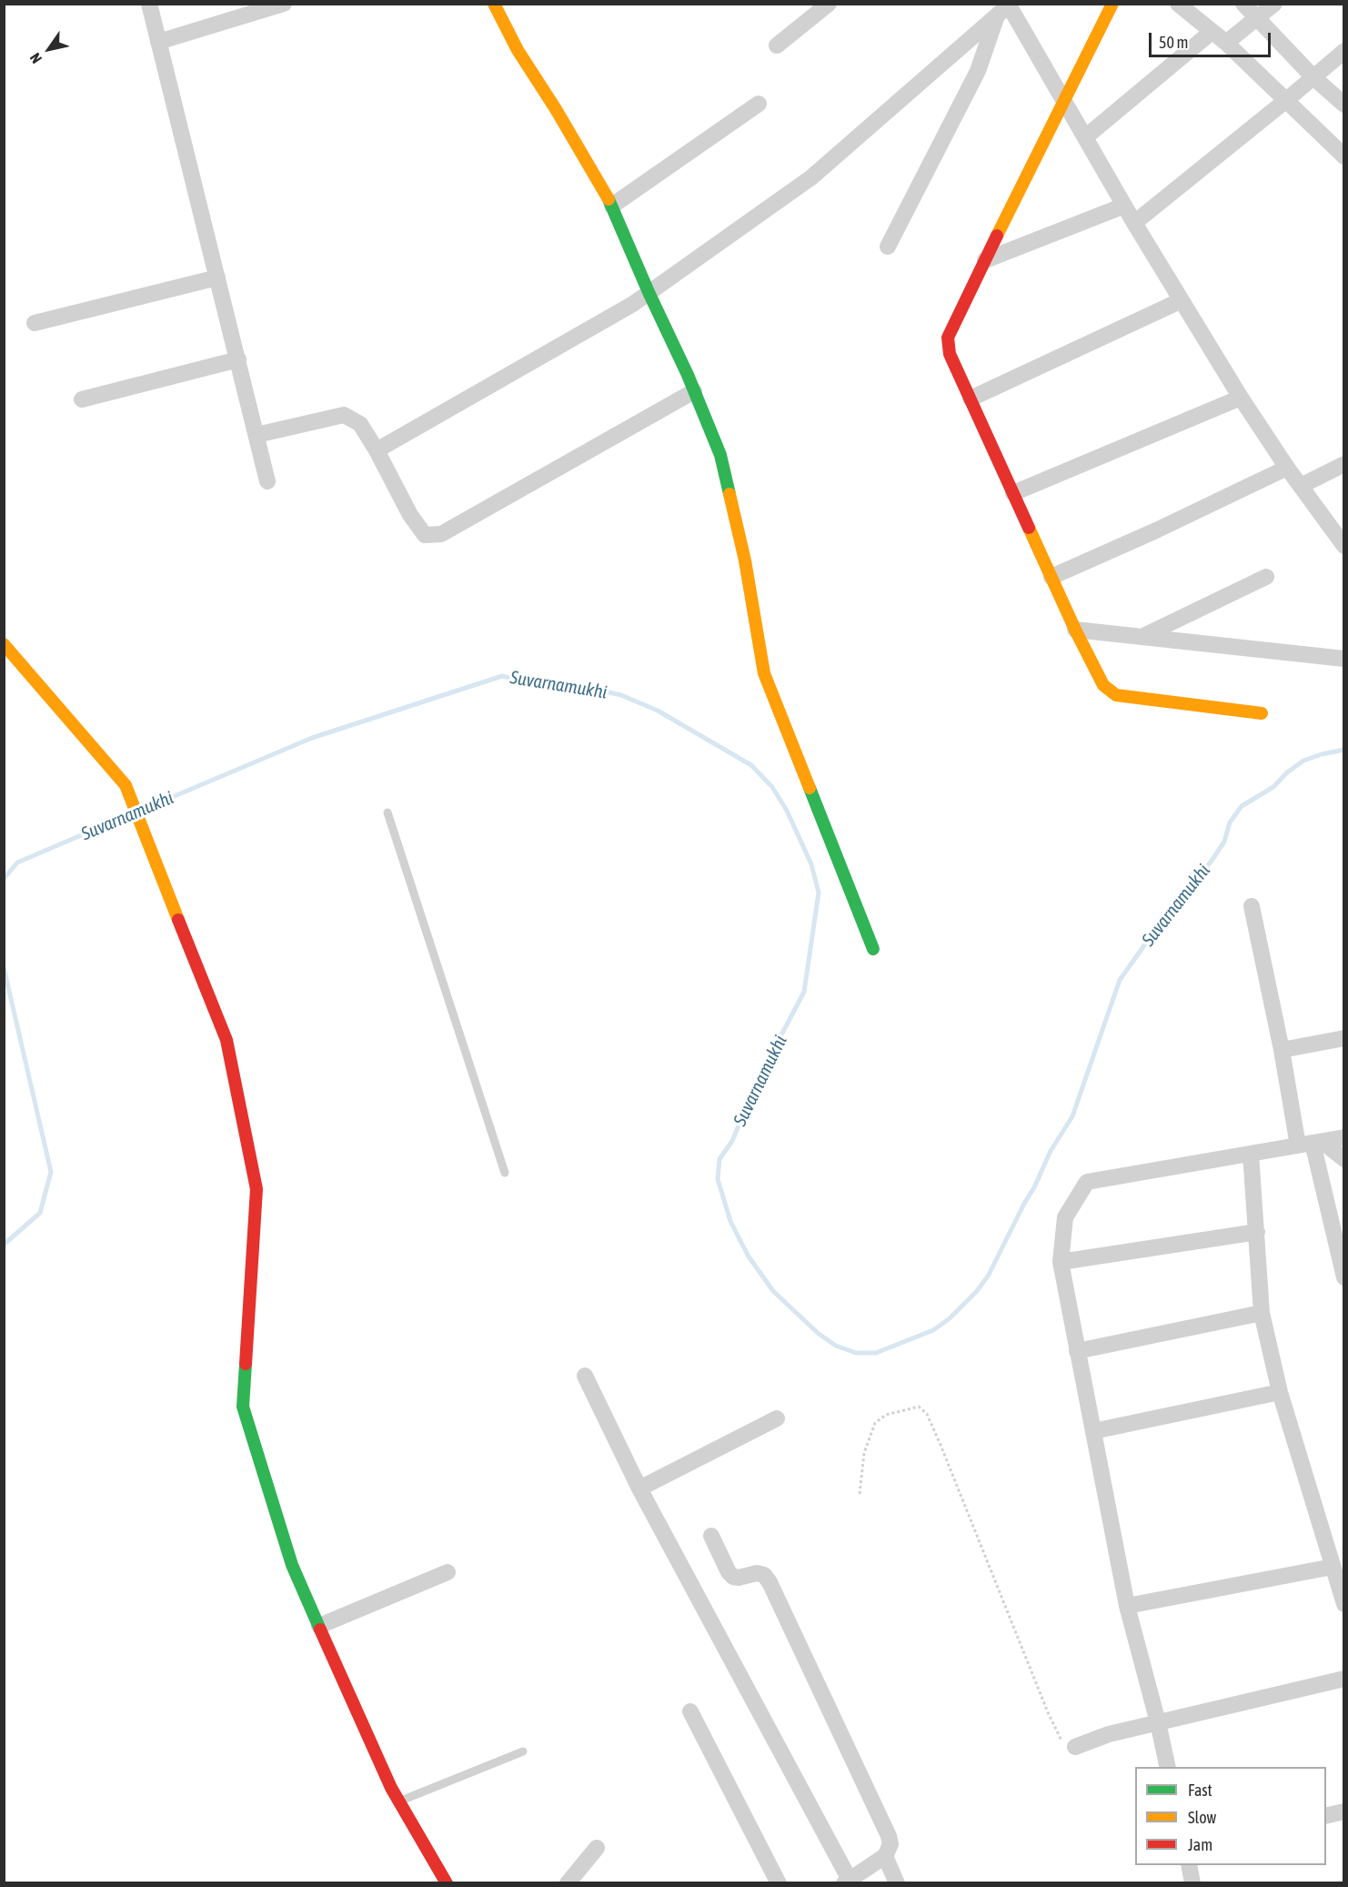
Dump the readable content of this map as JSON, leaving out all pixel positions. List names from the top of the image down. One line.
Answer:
{"water":["Suvarnamukhi"],"legend":["Fast","Slow","Jam"],"scale_bar":"50 m","north":"bottom left"}
